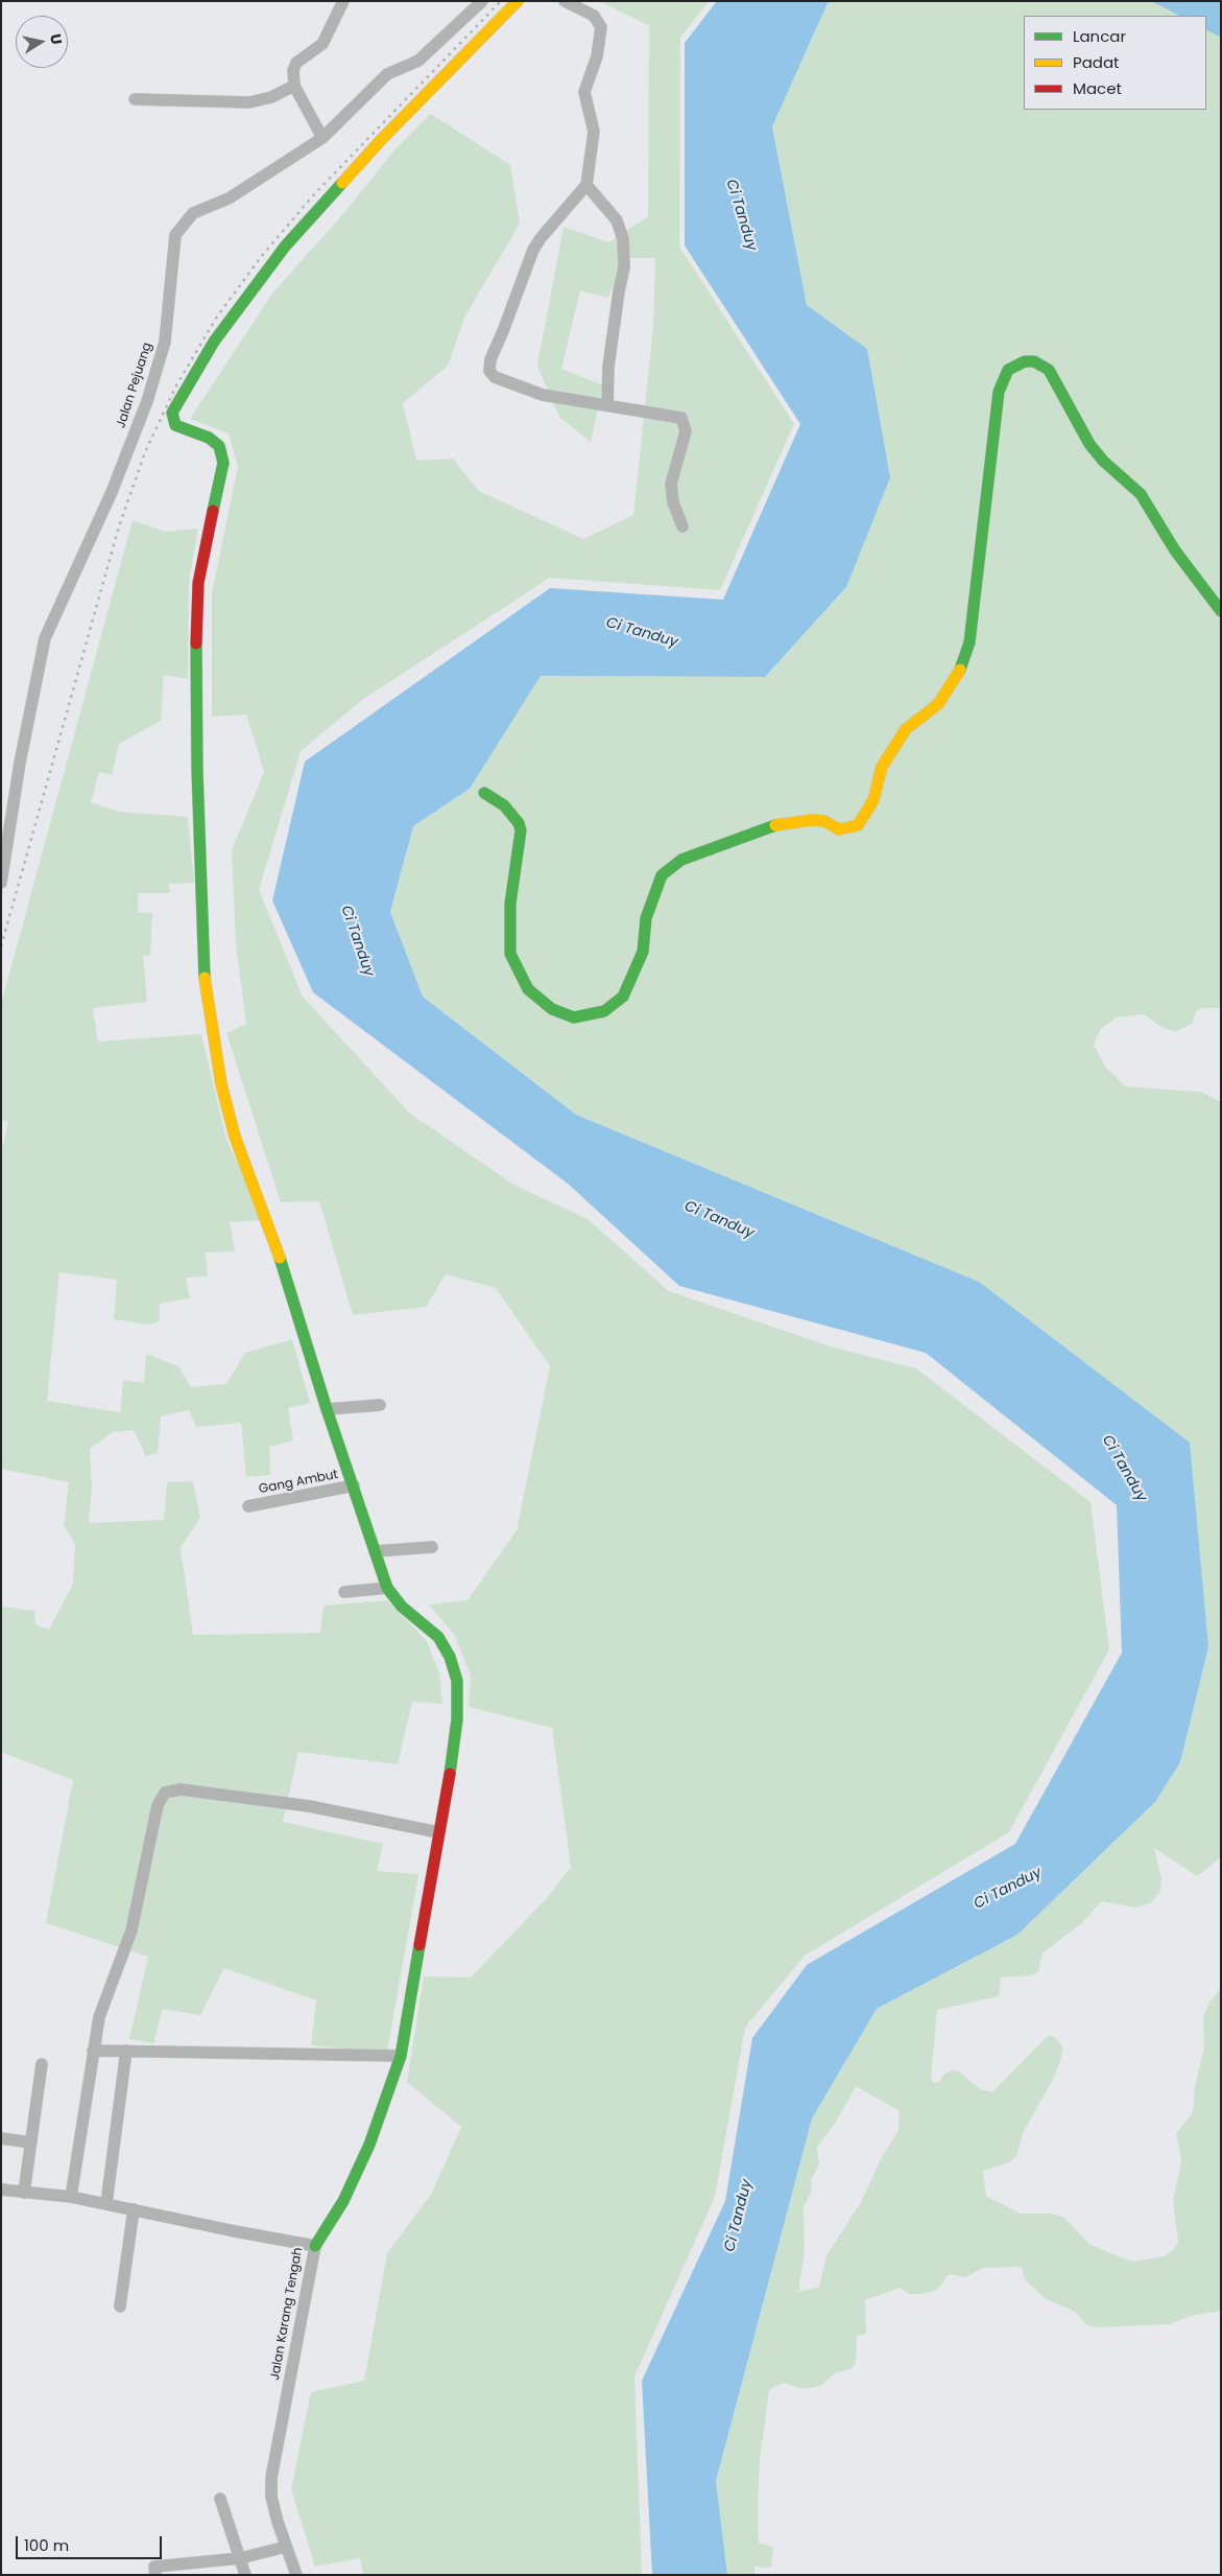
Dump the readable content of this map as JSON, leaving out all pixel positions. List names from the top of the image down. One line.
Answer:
{"streets":{"street":["Jalan Pejuang","Gang Ambut","Jalan Karang Tengah"]},"water":["Ci Tanduy"],"legend":["Lancar","Padat","Macet"],"scale_bar":"100 m","north":"right"}
